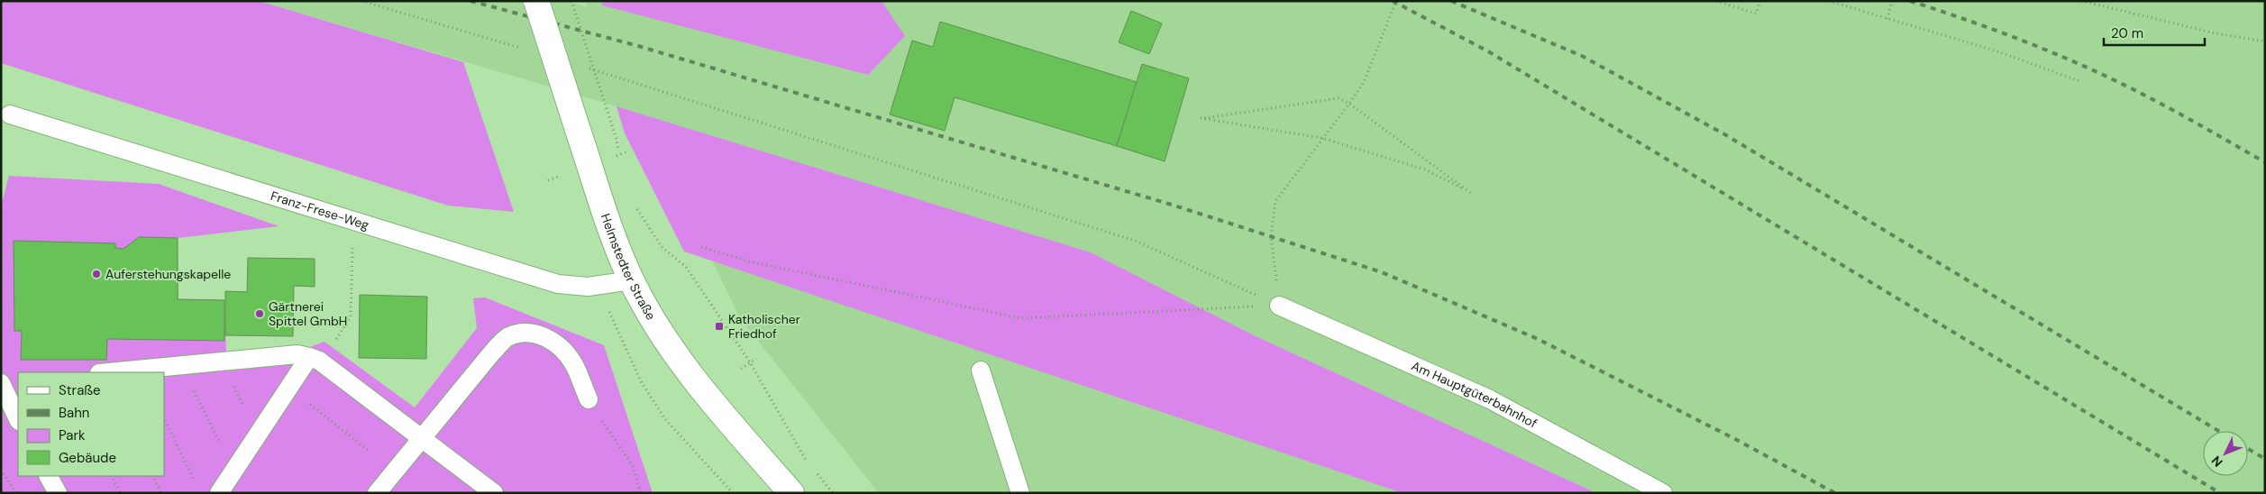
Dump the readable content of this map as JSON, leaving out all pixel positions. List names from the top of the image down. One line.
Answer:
{"streets":{"main road":["Helmstedter Straße"],"lane":["Franz-Frese-Weg","Am Hauptgüterbahnhof"]},"crossings":[["Franz-Frese-Weg","Helmstedter Straße"]],"places":{"other":["Auferstehungskapelle","Gärtnerei Spittel GmbH"],"transit":["Katholischer Friedhof"]},"legend":["Straße","Bahn","Park","Gebäude"],"scale_bar":"20 m","north":"bottom left"}
